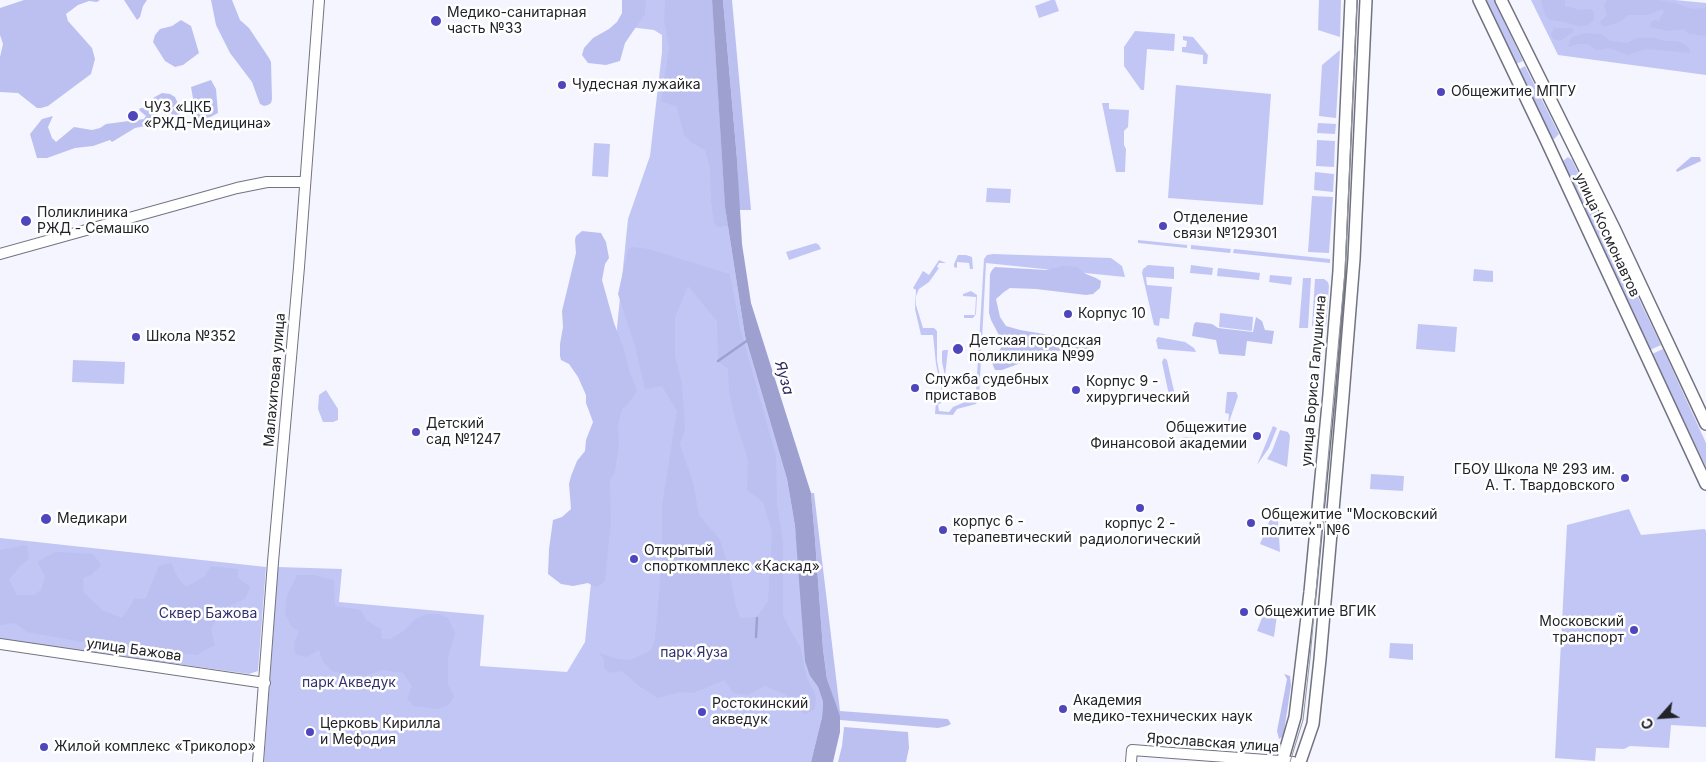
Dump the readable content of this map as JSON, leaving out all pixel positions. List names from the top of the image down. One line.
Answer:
{"streets":{"main road":["улица Космонавтов","улица Бориса Галушкина"],"street":["Малахитовая улица","улица Бажова","Ярославская улица"]},"crossings":[["Малахитовая улица","улица Бажова"],["улица Бориса Галушкина","Ярославская улица"]],"water":["Яуза"],"parks":["Сквер Бажова","парк Яуза","парк Акведук"],"places":["Медико-санитарная часть №33","Чудесная лужайка","Общежитие МПГУ","ЧУЗ «ЦКБ «РЖД-Медицина»","Поликлиника РЖД - Семашко","Отделение связи №129301","Корпус 10","Школа №352","Детская городская поликлиника №99","Служба судебных приставов","Корпус 9 - хирургический","Детский сад №1247","Общежитие Финансовой академии","ГБОУ Школа № 293 им. А. Т. Твардовского","корпус 2 - радиологический","Медикари","Общежитие \"Московский политех\" №6","корпус 6 - терапевтический","Открытый спорткомплекс «Каскад»","Общежитие ВГИК","Московский транспорт","Академия медико-технических наук","Ростокинский акведук","Церковь Кирилла и Мефодия","Жилой комплекс «Триколор»"],"north":"bottom left"}
